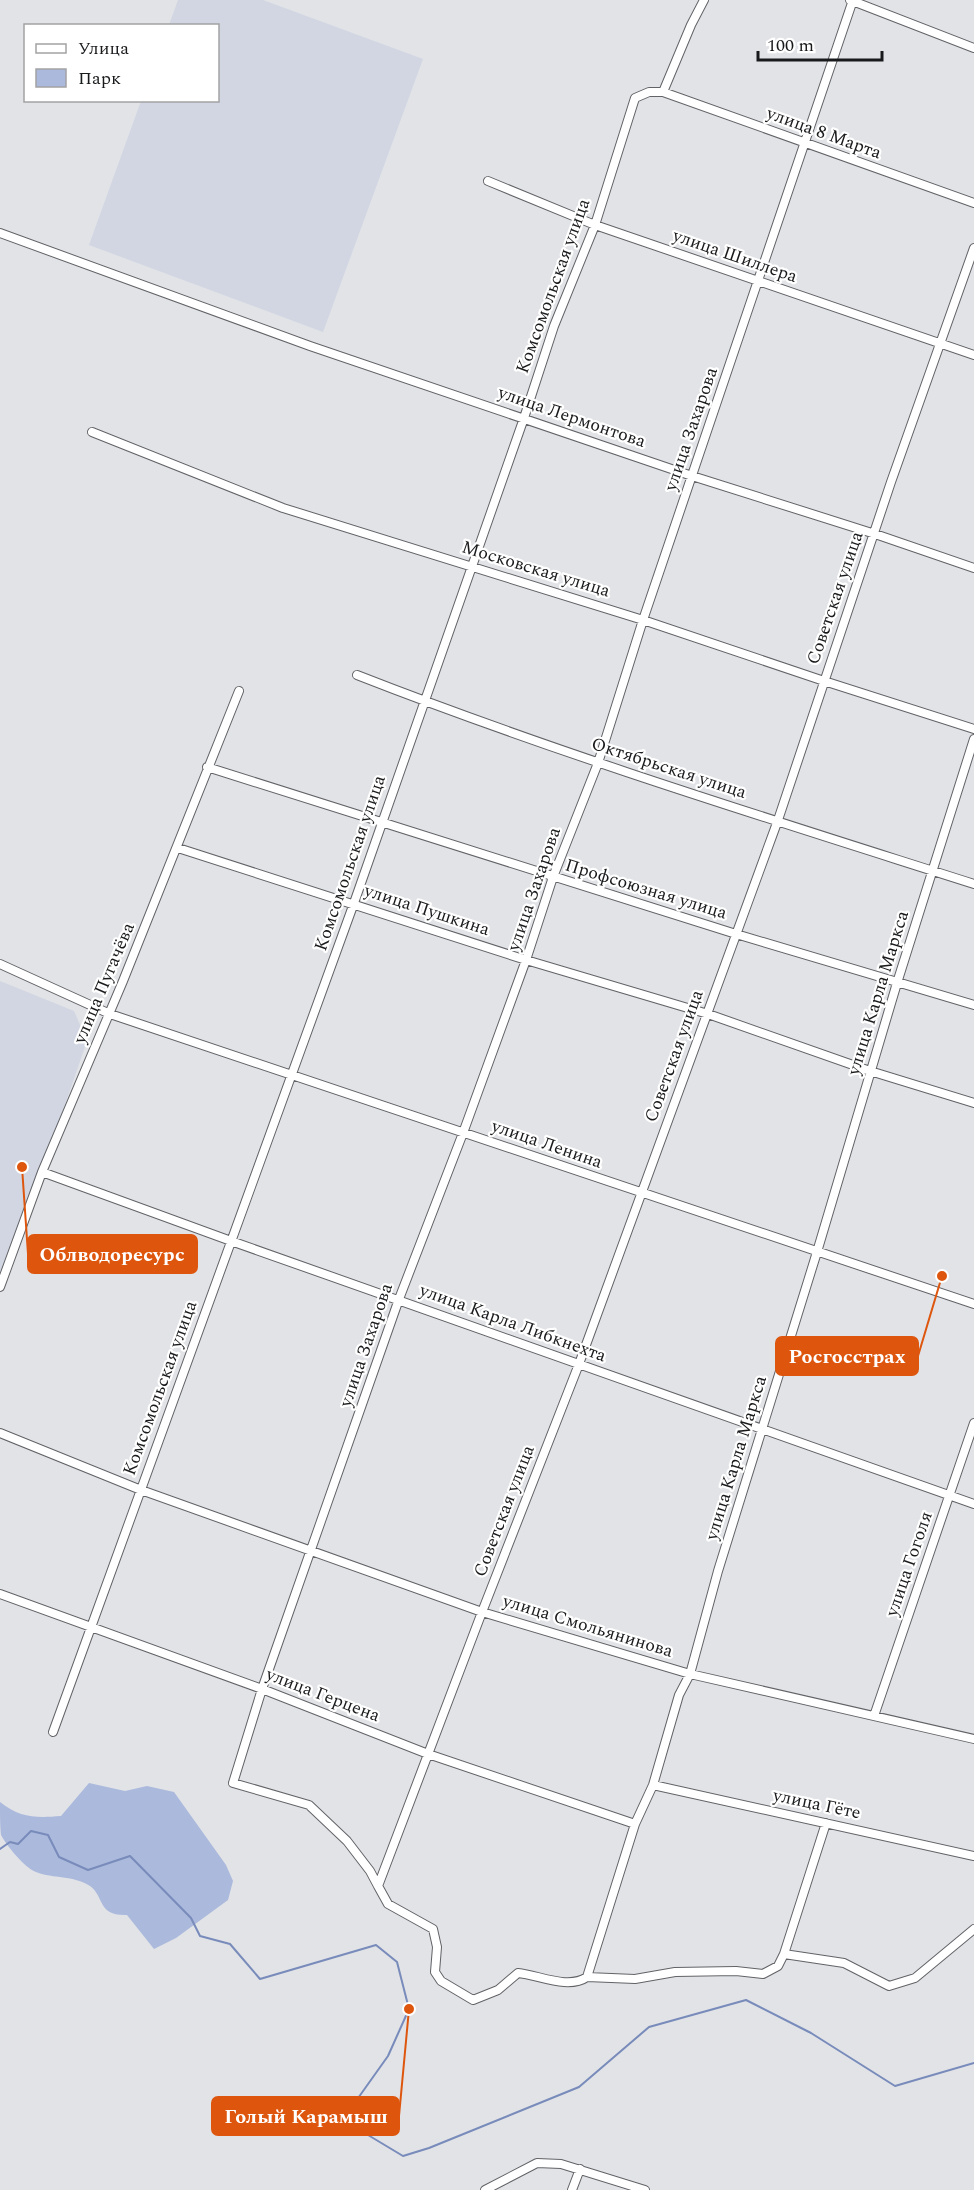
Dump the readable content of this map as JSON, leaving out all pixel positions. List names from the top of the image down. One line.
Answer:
{"streets":{"street":["улица 8 Марта","улица Шиллера","Комсомольская улица","улица Лермонтова","улица Захарова","Московская улица","Советская улица","Октябрьская улица","Профсоюзная улица","улица Пушкина","улица Пугачёва","улица Карла Маркса","улица Ленина","улица Карла Либкнехта","улица Гоголя","улица Смольянинова","улица Герцена","улица Гёте"]},"crossings":[["улица 8 Марта","Комсомольская улица"],["улица 8 Марта","улица Захарова"],["улица Шиллера","Комсомольская улица"],["улица Шиллера","улица Захарова"],["улица Шиллера","Советская улица"],["Комсомольская улица","улица Лермонтова"],["Комсомольская улица","Московская улица"],["Комсомольская улица","Октябрьская улица"],["Комсомольская улица","Профсоюзная улица"],["Комсомольская улица","улица Пушкина"],["Комсомольская улица","улица Ленина"],["Комсомольская улица","улица Карла Либкнехта"],["Комсомольская улица","улица Смольянинова"],["Комсомольская улица","улица Герцена"],["улица Лермонтова","улица Захарова"],["улица Лермонтова","Советская улица"],["улица Захарова","Московская улица"],["улица Захарова","Советская улица"],["улица Захарова","Октябрьская улица"],["улица Захарова","Профсоюзная улица"],["улица Захарова","улица Пушкина"],["улица Захарова","улица Ленина"],["улица Захарова","улица Карла Либкнехта"],["улица Захарова","улица Смольянинова"],["улица Захарова","улица Герцена"],["Московская улица","Советская улица"],["Советская улица","Октябрьская улица"],["Советская улица","Профсоюзная улица"],["Советская улица","улица Пушкина"],["Советская улица","улица Ленина"],["Советская улица","улица Карла Либкнехта"],["Советская улица","улица Смольянинова"],["Советская улица","улица Герцена"],["Октябрьская улица","улица Карла Маркса"],["Профсоюзная улица","улица Пугачёва"],["Профсоюзная улица","улица Карла Маркса"],["улица Пушкина","улица Пугачёва"],["улица Пушкина","улица Карла Маркса"],["улица Пугачёва","улица Ленина"],["улица Пугачёва","улица Карла Либкнехта"],["улица Карла Маркса","улица Ленина"],["улица Карла Маркса","улица Карла Либкнехта"],["улица Карла Маркса","улица Смольянинова"],["улица Карла Маркса","улица Герцена"],["улица Карла Маркса","улица Гёте"],["улица Карла Либкнехта","улица Гоголя"],["улица Гоголя","улица Смольянинова"]],"places":["Облводоресурс","Росгосстрах","Голый Карамыш"],"legend":["Улица","Парк"],"scale_bar":"100 m"}
